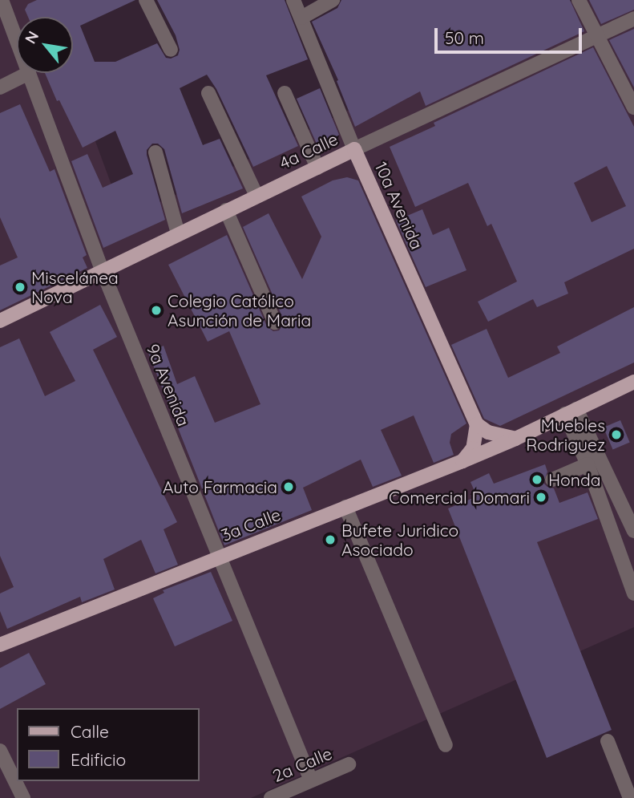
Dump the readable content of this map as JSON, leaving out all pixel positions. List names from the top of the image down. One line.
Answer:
{"streets":{"main road":["4a Calle","10a Avenida","3a Calle"],"street":["9a Avenida","2a Calle"]},"crossings":[["4a Calle","10a Avenida"],["4a Calle","9a Avenida"],["9a Avenida","3a Calle"],["9a Avenida","2a Calle"]],"places":["Miscelánea Nova","Colegio Católico Asunción de Maria","Muebles Rodriguez","Honda","Auto Farmacia","Comercial Domari","Bufete Juridico Asociado"],"legend":["Calle","Edificio"],"scale_bar":"50 m","north":"top left"}
